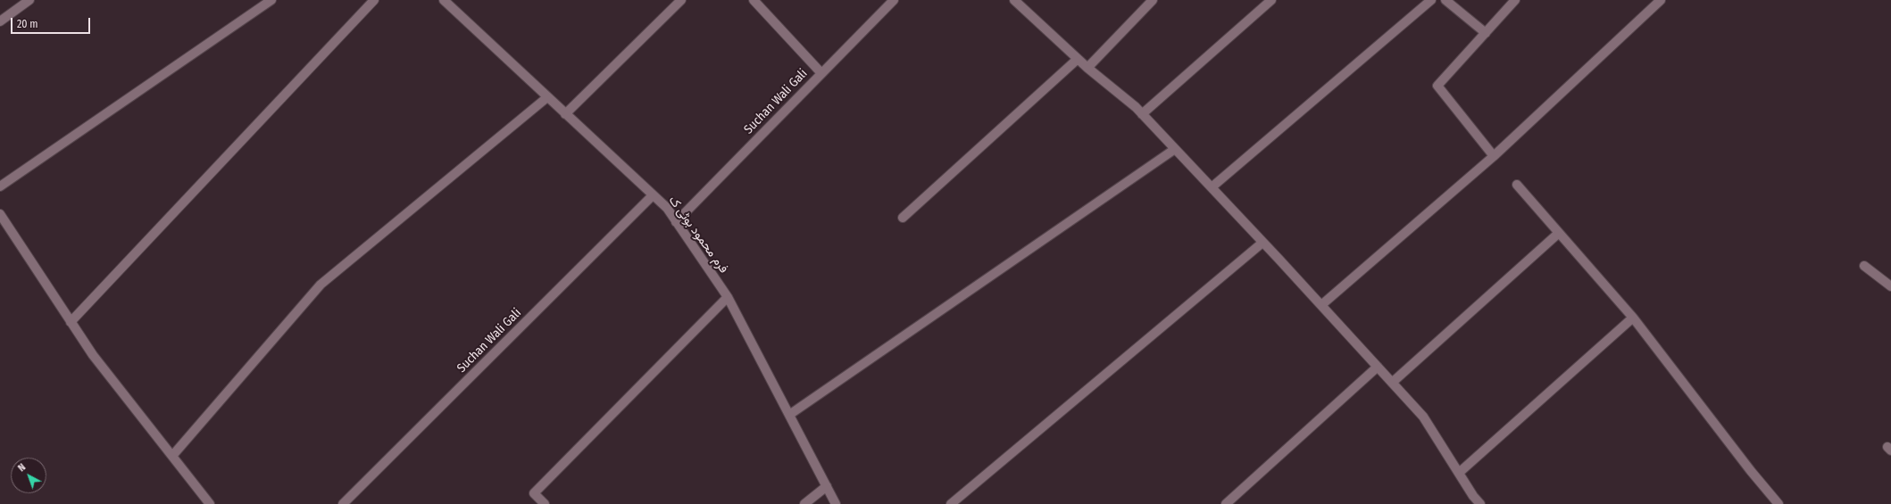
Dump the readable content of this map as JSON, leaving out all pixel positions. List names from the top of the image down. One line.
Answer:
{"streets":{"street":["Suchan Wali Gali","فرم محمود بوٹی ک"]},"crossings":[["Suchan Wali Gali","فرم محمود بوٹی ک"]],"scale_bar":"20 m","north":"top left"}
